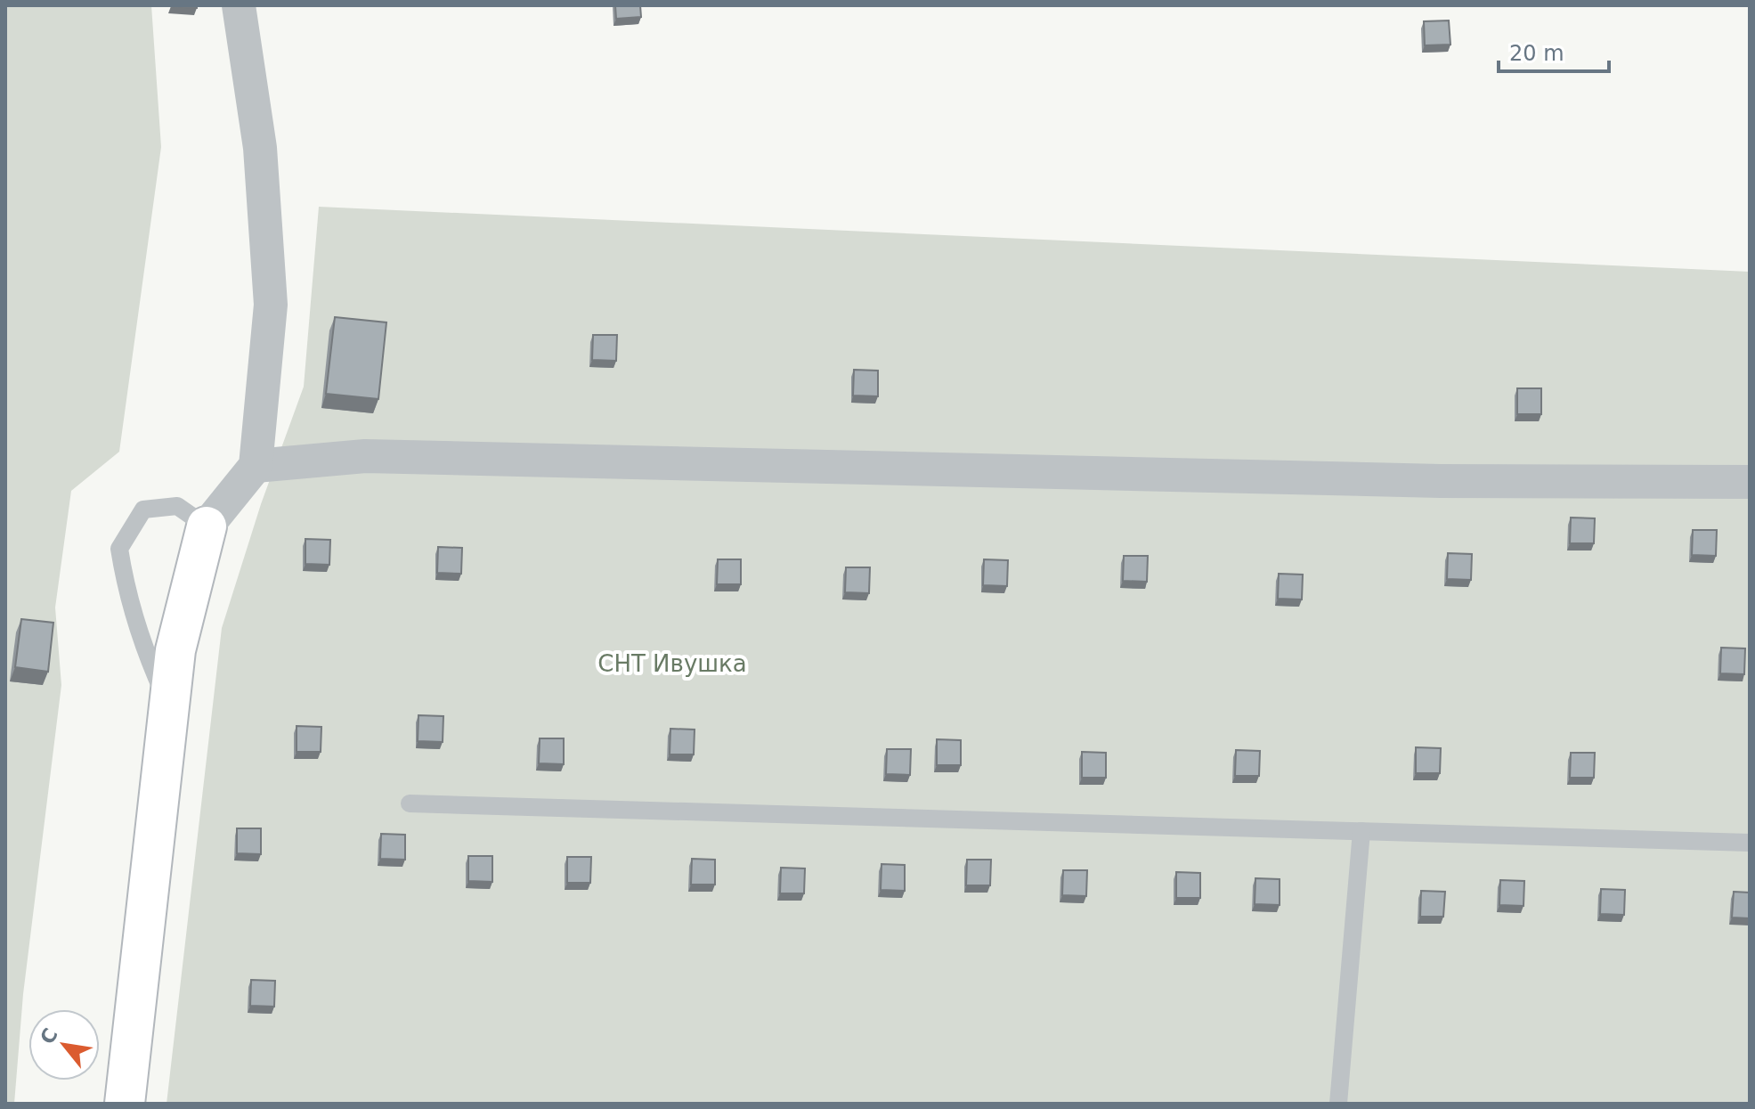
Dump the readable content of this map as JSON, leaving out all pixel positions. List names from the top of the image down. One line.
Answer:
{"parks":["СНТ Ивушка"],"scale_bar":"20 m","north":"top left"}
